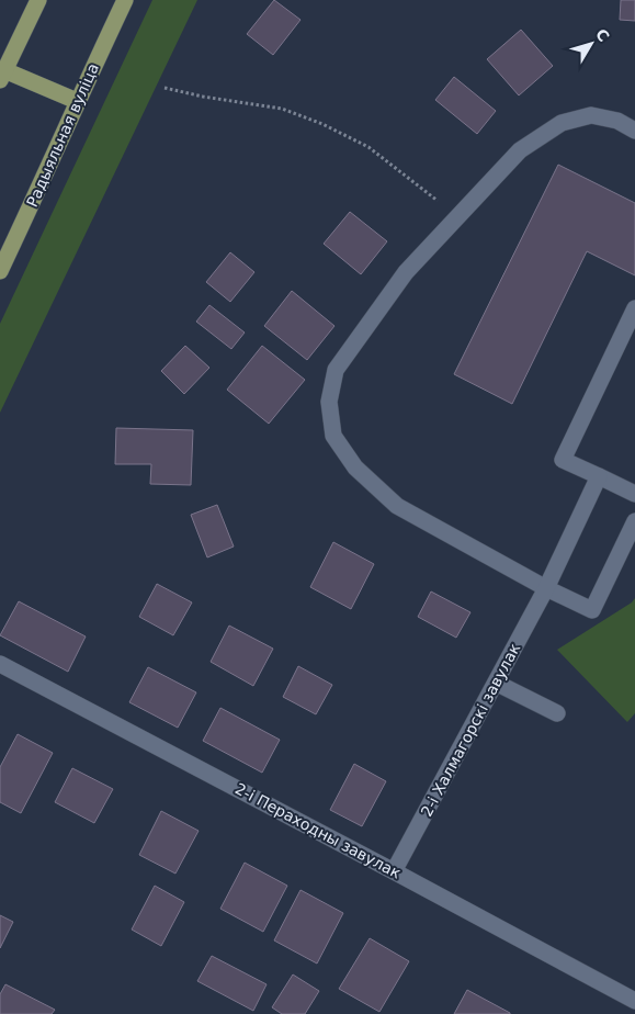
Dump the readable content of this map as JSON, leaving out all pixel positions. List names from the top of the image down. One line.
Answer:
{"streets":{"main road":["Радыяльная вуліца"],"street":["2-і Халмагорскі завулак","2-і Пераходны завулак"]},"crossings":[["2-і Халмагорскі завулак","2-і Пераходны завулак"]],"north":"top right"}
